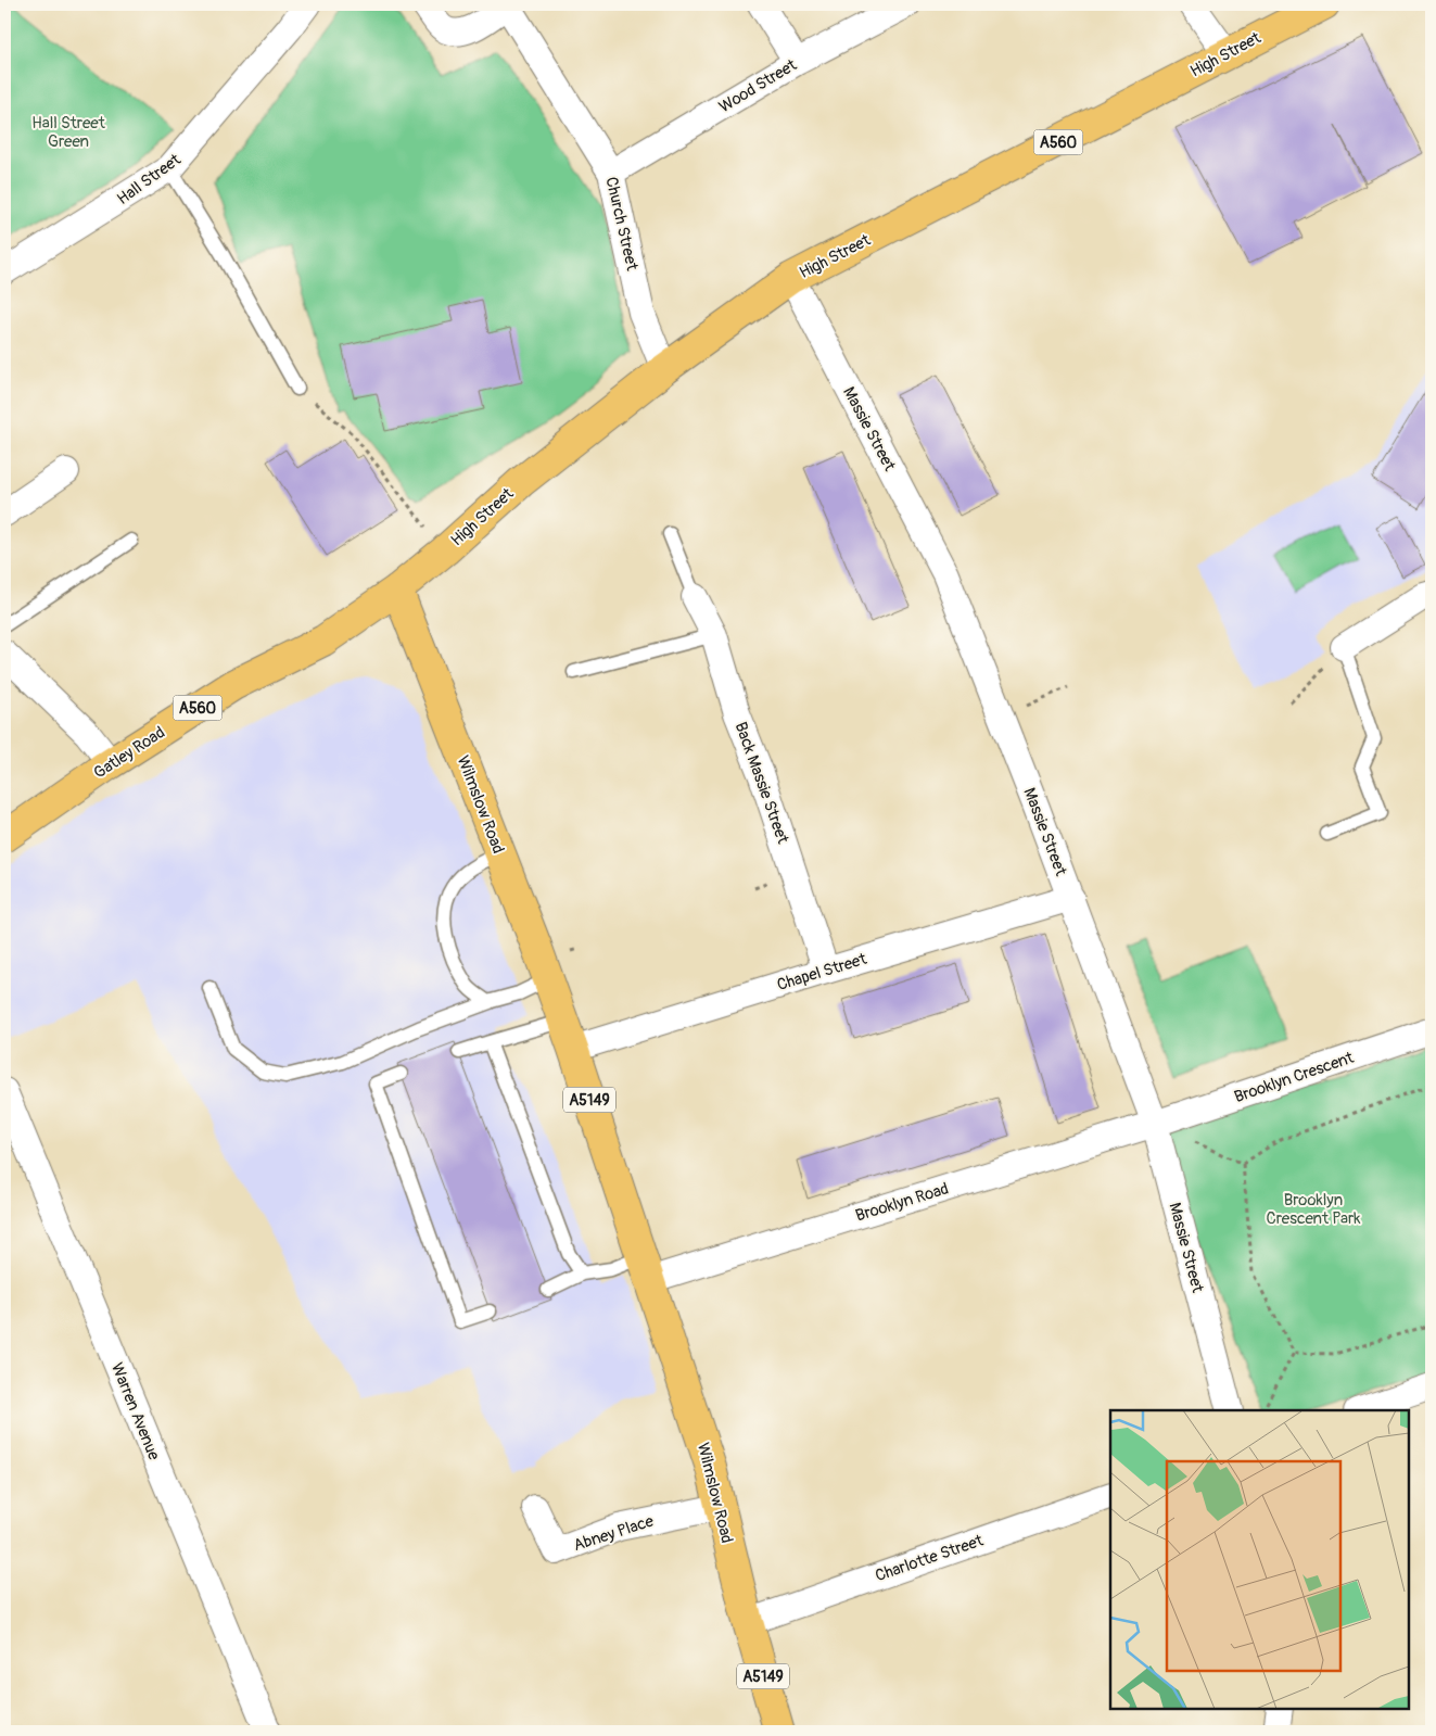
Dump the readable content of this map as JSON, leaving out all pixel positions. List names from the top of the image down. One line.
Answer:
{"streets":{"main road":["High Street","A560","Gatley Road","Wilmslow Road","A5149"],"street":["Wood Street","Hall Street","Church Street","Massie Street","Back Massie Street","Chapel Street","Brooklyn Crescent","Brooklyn Road","Warren Avenue","Abney Place","Charlotte Street"]},"crossings":[["High Street","Church Street"],["High Street","Massie Street"],["High Street","Gatley Road"],["High Street","Wilmslow Road"],["Wood Street","Church Street"],["Massie Street","Chapel Street"],["Massie Street","Brooklyn Crescent"],["Massie Street","Brooklyn Road"],["Gatley Road","Wilmslow Road"],["Back Massie Street","Chapel Street"],["Wilmslow Road","Chapel Street"],["Wilmslow Road","Brooklyn Road"],["Wilmslow Road","Abney Place"],["Wilmslow Road","Charlotte Street"],["Brooklyn Crescent","Brooklyn Road"]],"parks":["Hall Street Green","Brooklyn Crescent Park"]}
